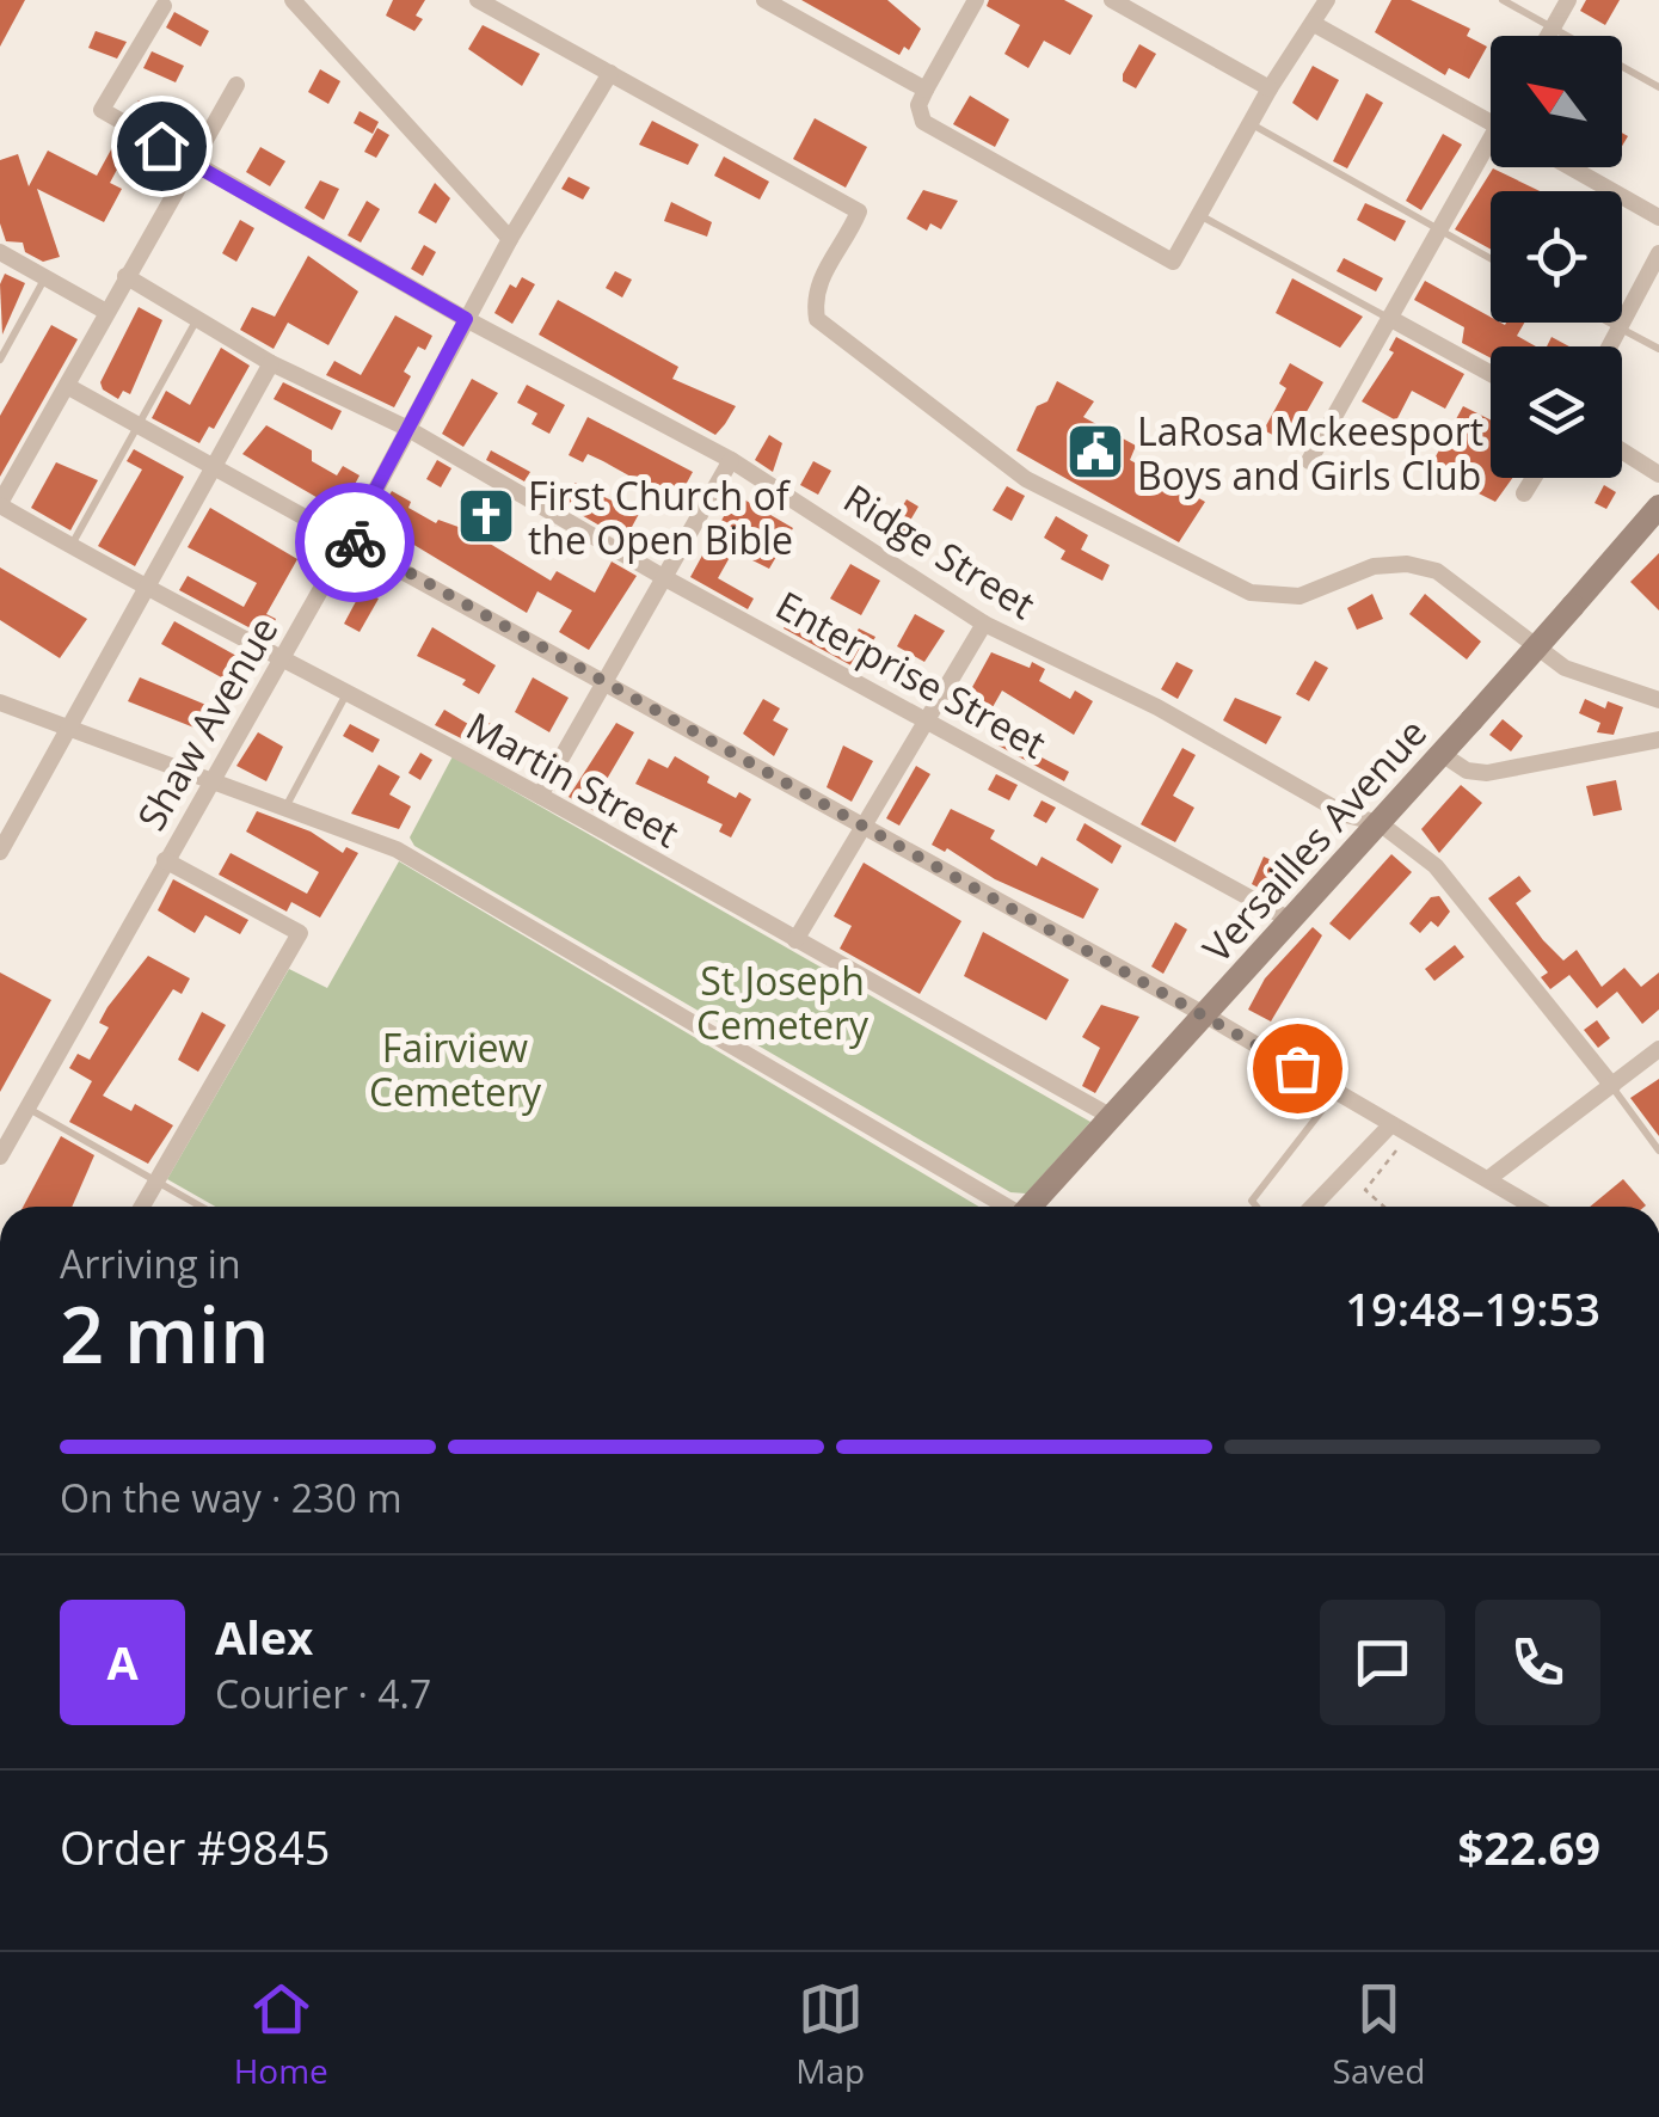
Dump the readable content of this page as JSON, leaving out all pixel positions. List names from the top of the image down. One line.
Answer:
{"streets":{"street":["Ridge Street","Enterprise Street","Shaw Avenue","Martin Street","Versailles Avenue"]},"crossings":[["Ridge Street","Shaw Avenue"],["Ridge Street","Versailles Avenue"],["Enterprise Street","Shaw Avenue"],["Enterprise Street","Versailles Avenue"],["Shaw Avenue","Martin Street"],["Martin Street","Versailles Avenue"]],"parks":["St Joseph Cemetery","Fairview Cemetery"],"places":{"public building":["LaRosa Mckeesport Boys and Girls Club"],"church":["First Church of the Open Bible"]},"north":"top left","page":{"heading":["2 min","Arriving in","19:48–19:53"],"panel":["Alex","Courier · 4.7","Order #9845","$22.69"],"bar":"On the way · 230 m","round":"A","tabs":["Home","Map","Saved"]}}
